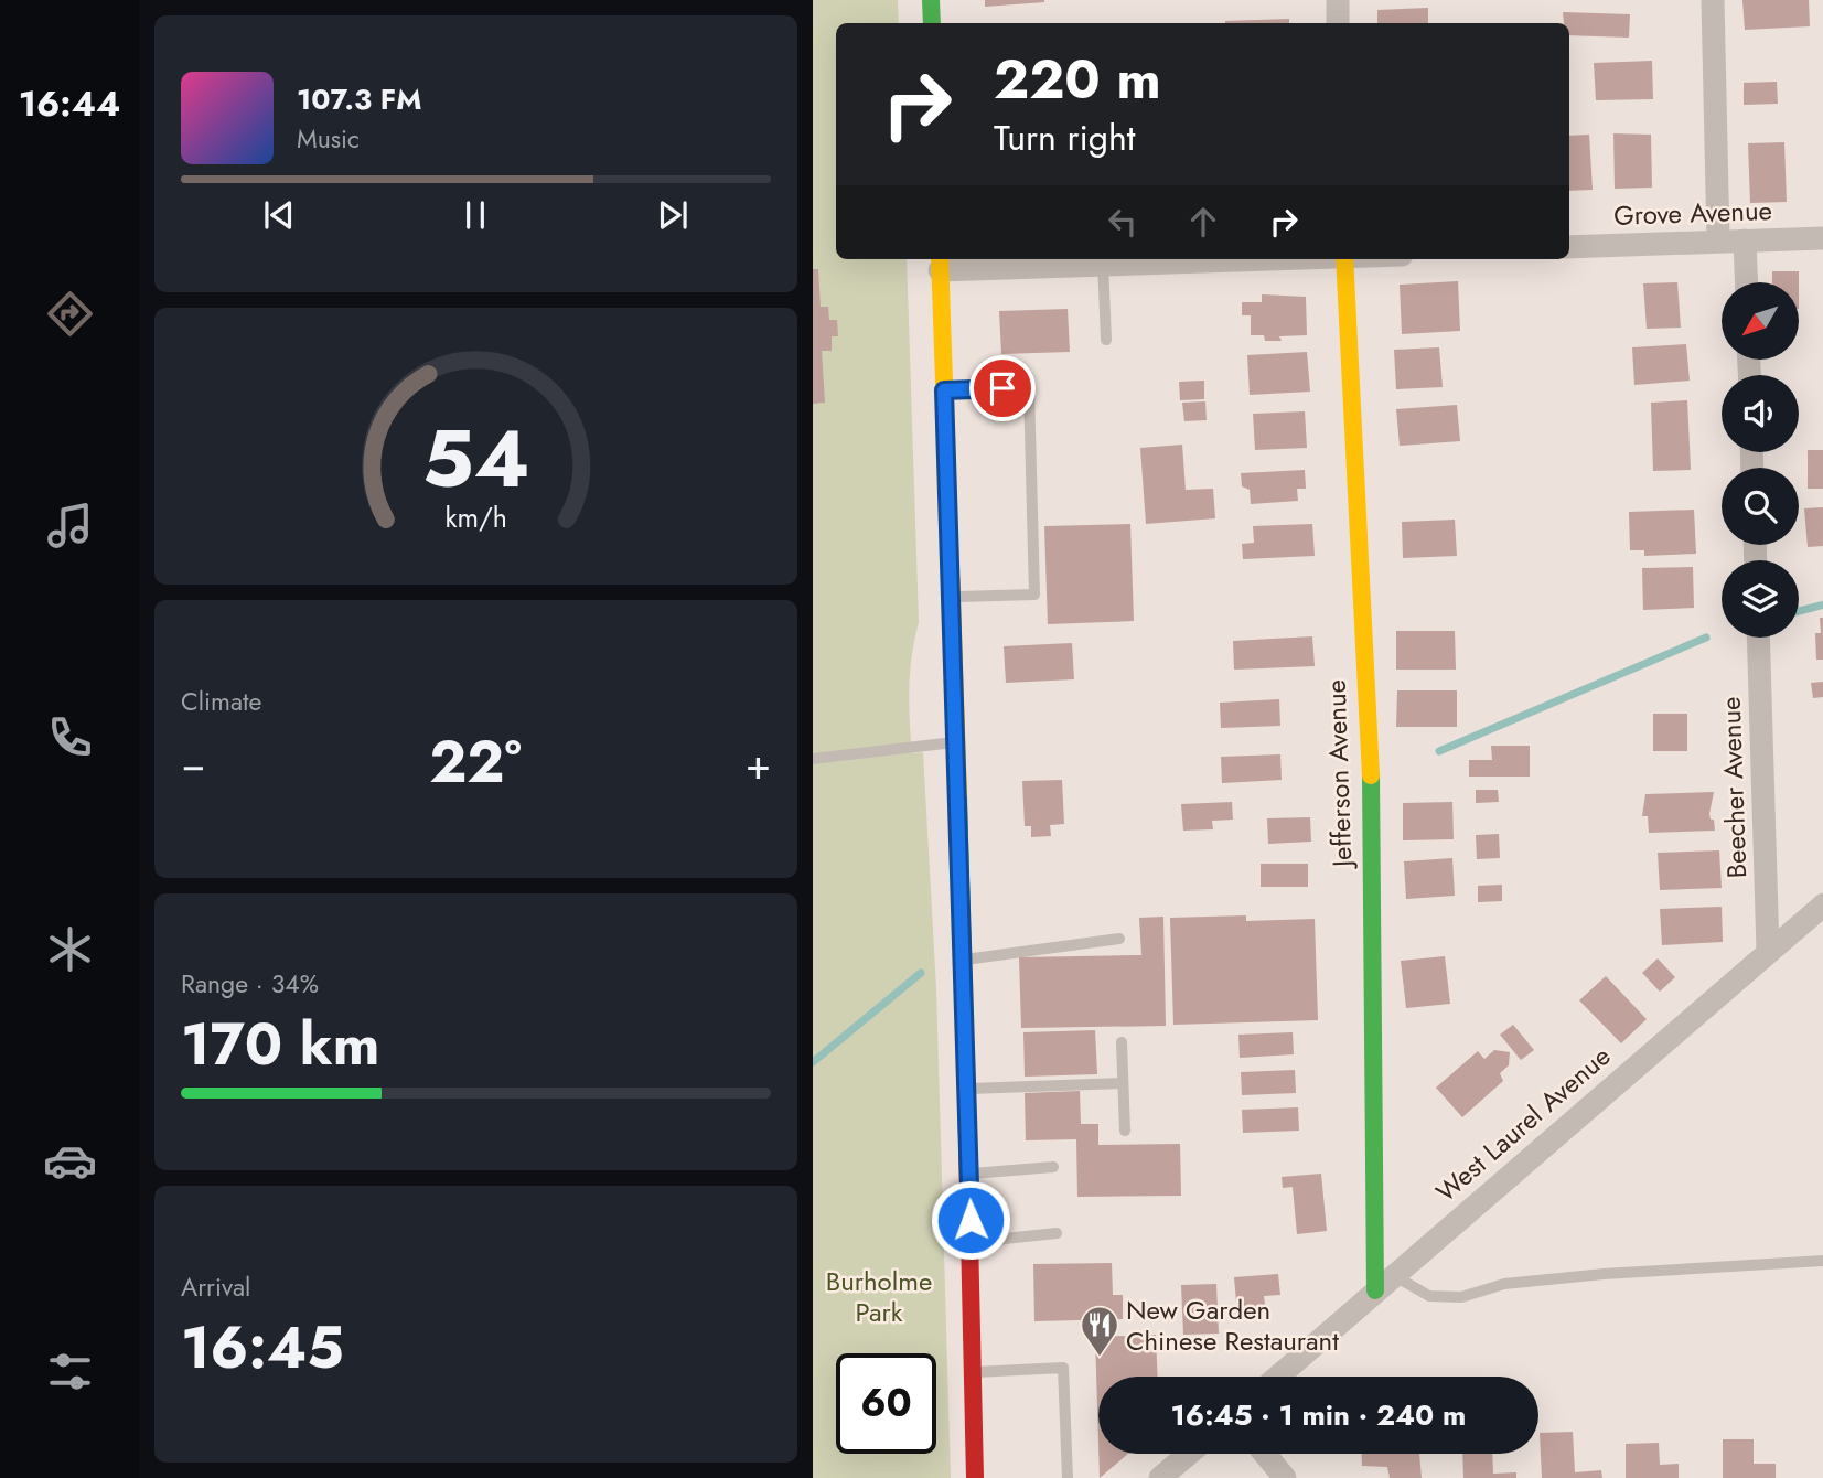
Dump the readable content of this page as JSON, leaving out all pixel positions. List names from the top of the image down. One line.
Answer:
{"streets":{"main road":["Jefferson Avenue"],"street":["Grove Avenue","Beecher Avenue","West Laurel Avenue"]},"crossings":[["Jefferson Avenue","West Laurel Avenue"],["Beecher Avenue","West Laurel Avenue"]],"parks":["Burholme Park"],"places":{"restaurant":["New Garden Chinese Restaurant"]},"north":"bottom left","page":{"tabs":"16:44","turn":["220 m","Turn right"],"song":["107.3 FM","Music"],"tile":["Climate",["Range · 34%","170 km"],["Arrival","16:45"]],"heat":["−","22°","+"],"limit":"60","trip":"16:45 · 1 min · 240 m","gauge":["54","km/h"]}}
